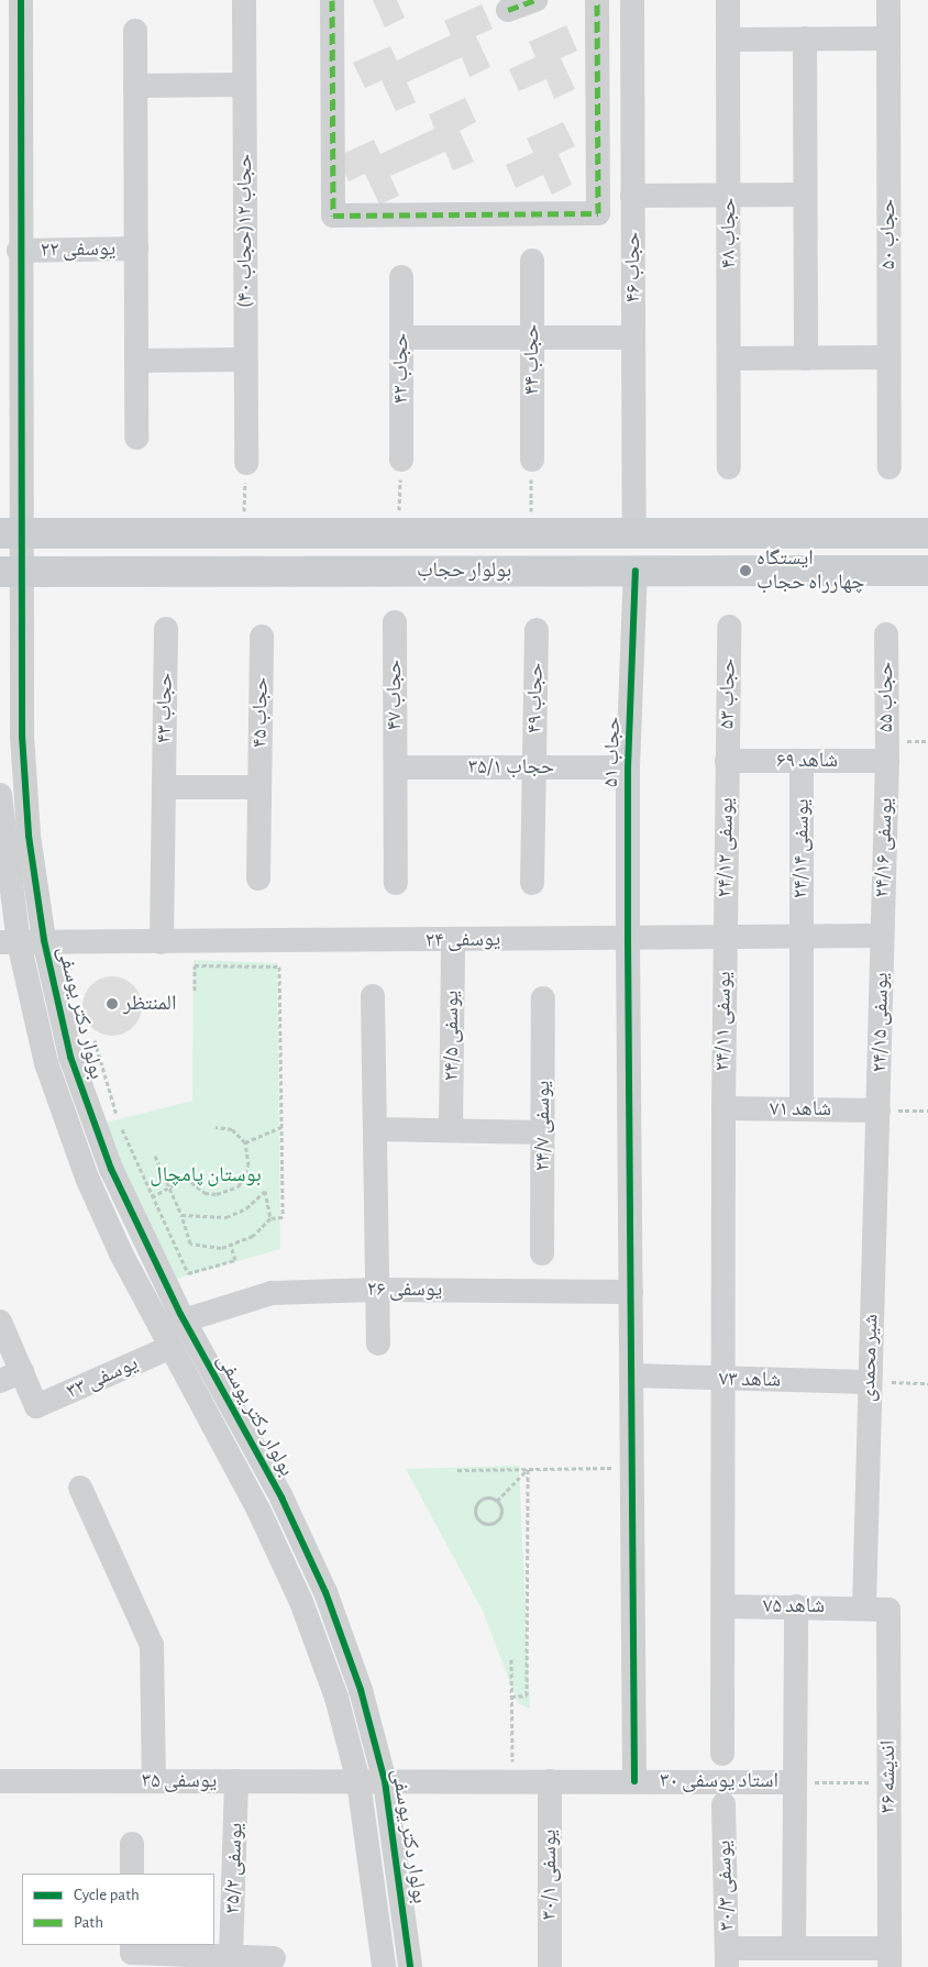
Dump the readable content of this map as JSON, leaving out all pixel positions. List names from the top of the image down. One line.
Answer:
{"streets":{"main road":["بولوار حجاب"],"street":["حجاب ۱۲(حجاب ۴۰)","حجاب ۴۸","حجاب ۵۰","یوسفی ۲۲","حجاب ۴۶","حجاب ۴۴","حجاب ۴۲","حجاب ۵۳","حجاب ۴۷","حجاب ۵۵","حجاب ۴۹","حجاب ۴۳","حجاب ۴۵","حجاب ۵۱","شاهد ۶۹","حجاب ۳۵/۱","یوسفی ۲۴/۱۲","یوسفی ۲۴/۱۶","یوسفی ۲۴/۱۴","یوسفی ۲۴","بولوار دکتر یوسفی","یوسفی ۲۴/۱۱","یوسفی ۲۴/۱۵","یوسفی ۲۴/۵","شاهد ۷۱","یوسفی ۲۴/۷","یوسفی ۲۶","شیر محمدی","یوسفی ۳۳","شاهد ۷۳","شاهد ۷۵","اندیشه ۳۶","یوسفی ۳۵","استاد یوسفی ۳۰","یوسفی ۳۵/۲","یوسفی ۳۰/۱","یوسفی ۳۰/۳"]},"crossings":[["یوسفی ۲۲","بولوار دکتر یوسفی"],["حجاب ۴۶","بولوار حجاب"],["بولوار حجاب","حجاب ۵۱"],["بولوار حجاب","بولوار دکتر یوسفی"],["حجاب ۵۳","شاهد ۶۹"],["حجاب ۵۳","یوسفی ۲۴/۱۲"],["حجاب ۴۷","حجاب ۳۵/۱"],["حجاب ۵۵","شاهد ۶۹"],["حجاب ۵۵","یوسفی ۲۴/۱۶"],["حجاب ۴۹","حجاب ۳۵/۱"],["حجاب ۴۳","یوسفی ۲۴"],["حجاب ۵۱","حجاب ۳۵/۱"],["حجاب ۵۱","یوسفی ۲۴"],["حجاب ۵۱","یوسفی ۲۶"],["حجاب ۵۱","شاهد ۷۳"],["حجاب ۵۱","استاد یوسفی ۳۰"],["شاهد ۶۹","یوسفی ۲۴/۱۲"],["شاهد ۶۹","یوسفی ۲۴/۱۶"],["شاهد ۶۹","یوسفی ۲۴/۱۴"],["یوسفی ۲۴/۱۲","یوسفی ۲۴"],["یوسفی ۲۴/۱۲","یوسفی ۲۴/۱۱"],["یوسفی ۲۴/۱۶","یوسفی ۲۴"],["یوسفی ۲۴/۱۶","یوسفی ۲۴/۱۵"],["یوسفی ۲۴/۱۴","یوسفی ۲۴"],["یوسفی ۲۴/۱۴","شاهد ۷۱"],["یوسفی ۲۴","بولوار دکتر یوسفی"],["یوسفی ۲۴","یوسفی ۲۴/۱۱"],["یوسفی ۲۴","یوسفی ۲۴/۱۵"],["یوسفی ۲۴","یوسفی ۲۴/۵"],["بولوار دکتر یوسفی","یوسفی ۲۶"],["بولوار دکتر یوسفی","یوسفی ۳۳"],["بولوار دکتر یوسفی","یوسفی ۳۵"],["بولوار دکتر یوسفی","استاد یوسفی ۳۰"],["یوسفی ۲۴/۱۱","شاهد ۷۱"],["یوسفی ۲۴/۱۱","شاهد ۷۳"],["یوسفی ۲۴/۱۱","شاهد ۷۵"],["یوسفی ۲۴/۱۵","شاهد ۷۱"],["یوسفی ۲۴/۱۵","شیر محمدی"],["شاهد ۷۱","شیر محمدی"],["شیر محمدی","شاهد ۷۳"],["شیر محمدی","شاهد ۷۵"],["شیر محمدی","اندیشه ۳۶"],["شاهد ۷۵","اندیشه ۳۶"],["اندیشه ۳۶","استاد یوسفی ۳۰"],["یوسفی ۳۵","استاد یوسفی ۳۰"],["یوسفی ۳۵","یوسفی ۳۵/۲"],["استاد یوسفی ۳۰","یوسفی ۳۰/۱"]],"parks":["بوستان پامچال"],"places":["ایستگاه چهارراه حجاب","المنتظر"],"legend":["Cycle path","Path"]}
